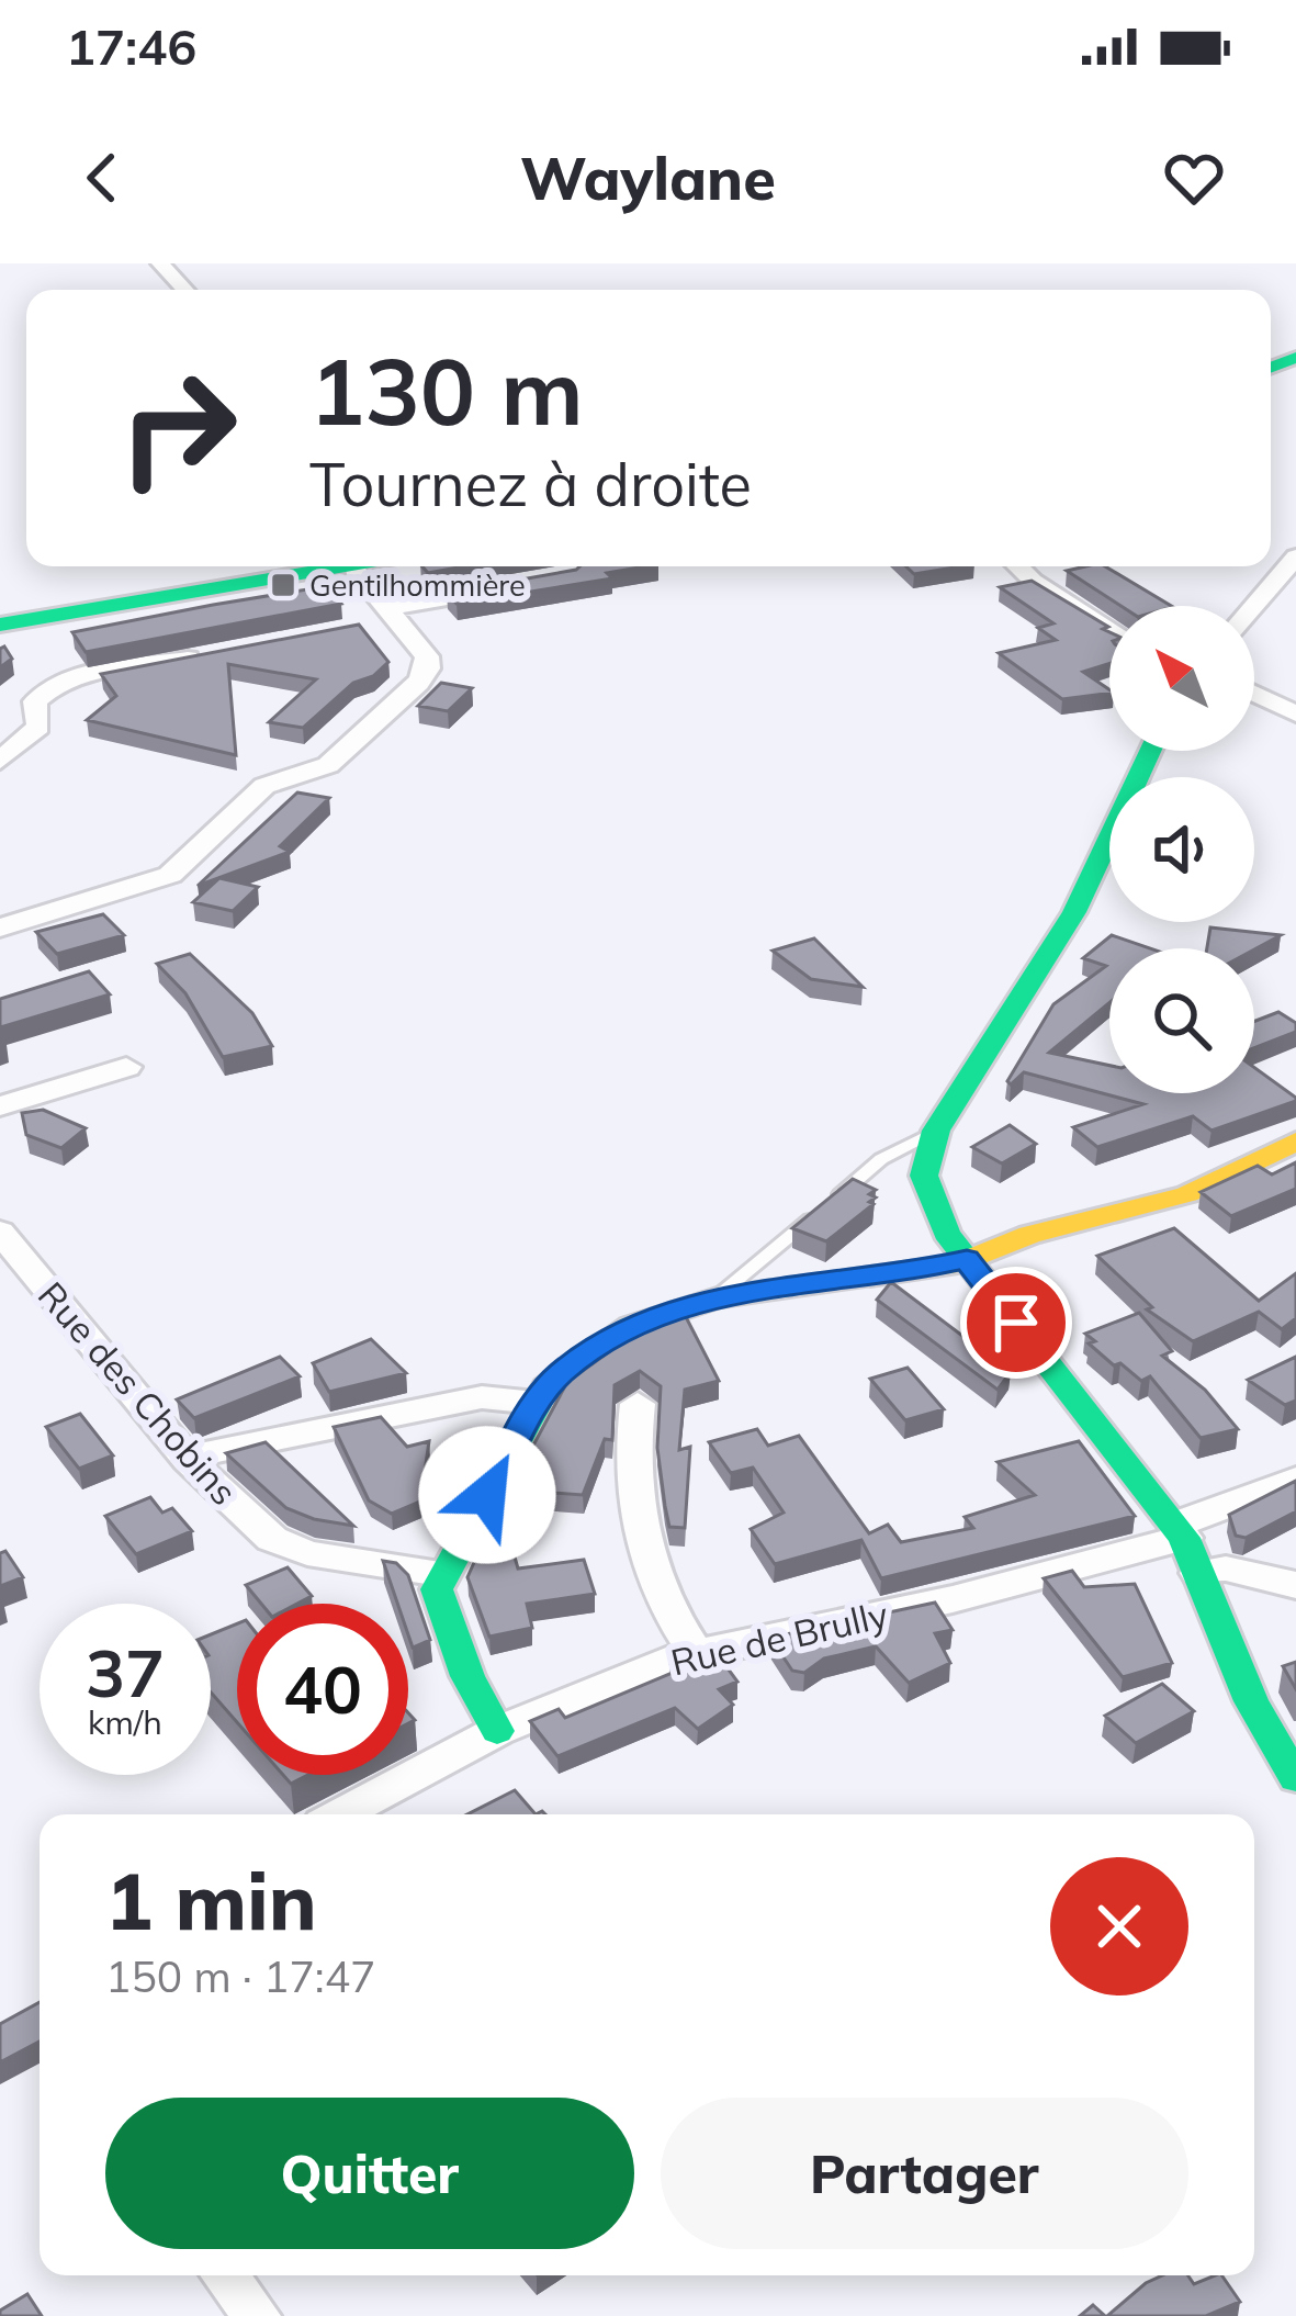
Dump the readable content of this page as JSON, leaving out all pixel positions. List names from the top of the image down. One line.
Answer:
{"streets":{"street":["Rue des Chobins","Rue de Brully"]},"places":{"transit":["Gentilhommière"]},"north":"top left","page":{"status":"17:46","header":"Waylane","turn":["130 m","Tournez à droite"],"speed":"37 km/h","limit":"40","heading":["1 min","150 m · 17:47"],"buttons":["Quitter","Partager"]}}
